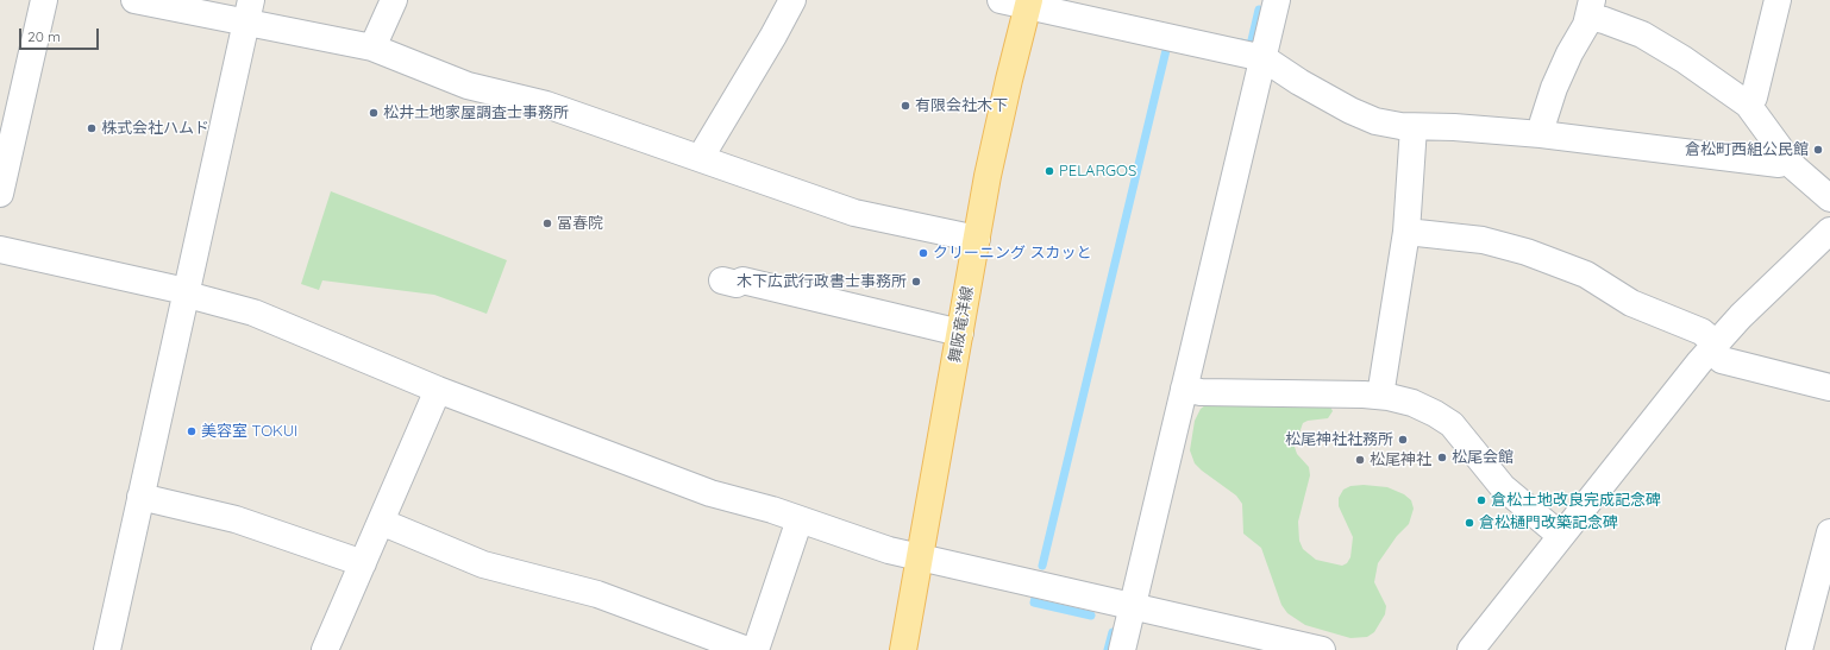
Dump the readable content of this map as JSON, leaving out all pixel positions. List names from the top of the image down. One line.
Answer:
{"streets":{"main road":["舞阪竜洋線"]},"places":["有限会社木下","松井土地家屋調査士事務所","株式会社ハムド","倉松町西組公民館","PELARGOS","冨春院","クリーニング スカッと","木下広武行政書士事務所","美容室 TOKUI","松尾神社社務所","松尾会館","松尾神社","倉松土地改良完成記念碑","倉松樋門改築記念碑"],"scale_bar":"20 m"}
